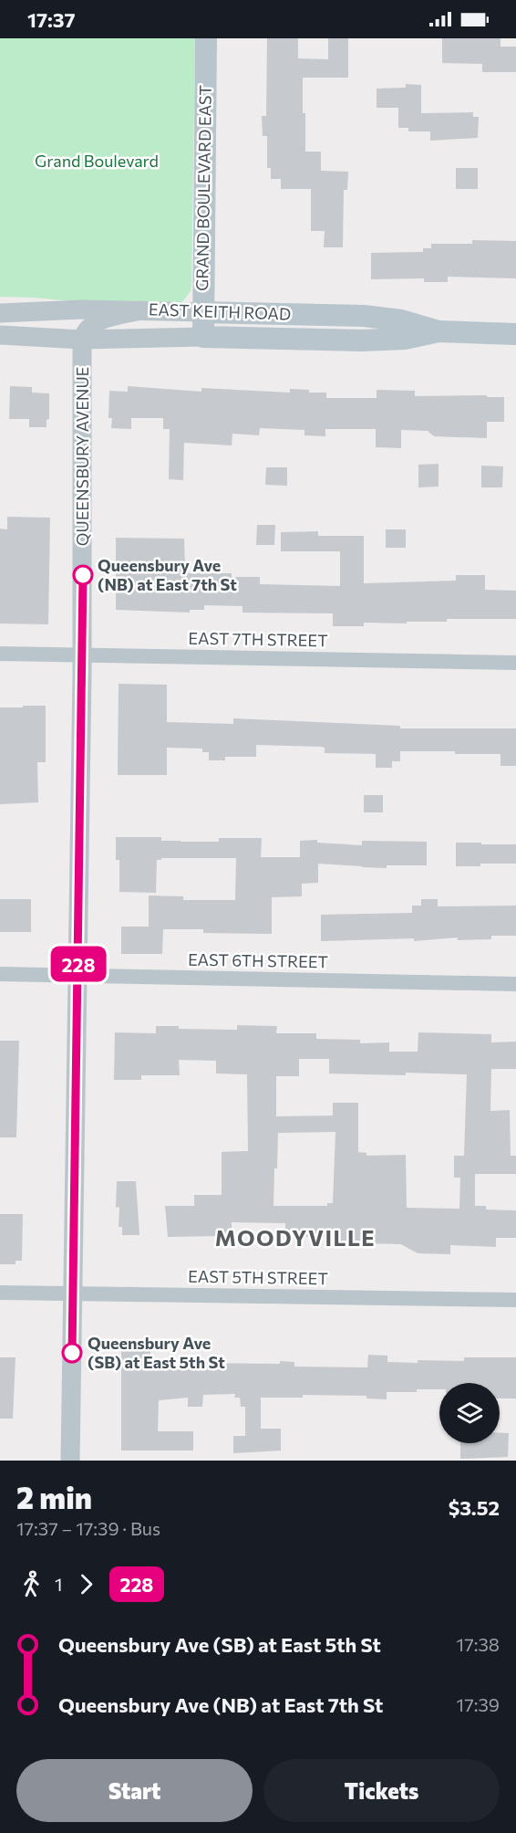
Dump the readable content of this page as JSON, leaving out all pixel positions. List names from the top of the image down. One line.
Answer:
{"streets":{"main road":["GRAND BOULEVARD EAST","EAST KEITH ROAD"],"street":["QUEENSBURY AVENUE","EAST 7TH STREET","EAST 6TH STREET","EAST 5TH STREET"]},"crossings":[["GRAND BOULEVARD EAST","EAST KEITH ROAD"],["EAST KEITH ROAD","QUEENSBURY AVENUE"],["QUEENSBURY AVENUE","EAST 7TH STREET"],["QUEENSBURY AVENUE","EAST 6TH STREET"],["QUEENSBURY AVENUE","EAST 5TH STREET"]],"districts":["MOODYVILLE"],"parks":["Grand Boulevard"],"places":["Queensbury Ave (NB) at East 7th St","Queensbury Ave (SB) at East 5th St"],"lines":["bus line 228"],"page":{"status":"17:37","on_map":"228","heading":["2 min","17:37 – 17:39 · Bus","$3.52"],"legs":["1","228"],"list":[{"name":"Queensbury Ave (SB) at East 5th St","value":"17:38"},{"name":"Queensbury Ave (NB) at East 7th St","value":"17:39"}],"buttons":["Start","Tickets"]}}
